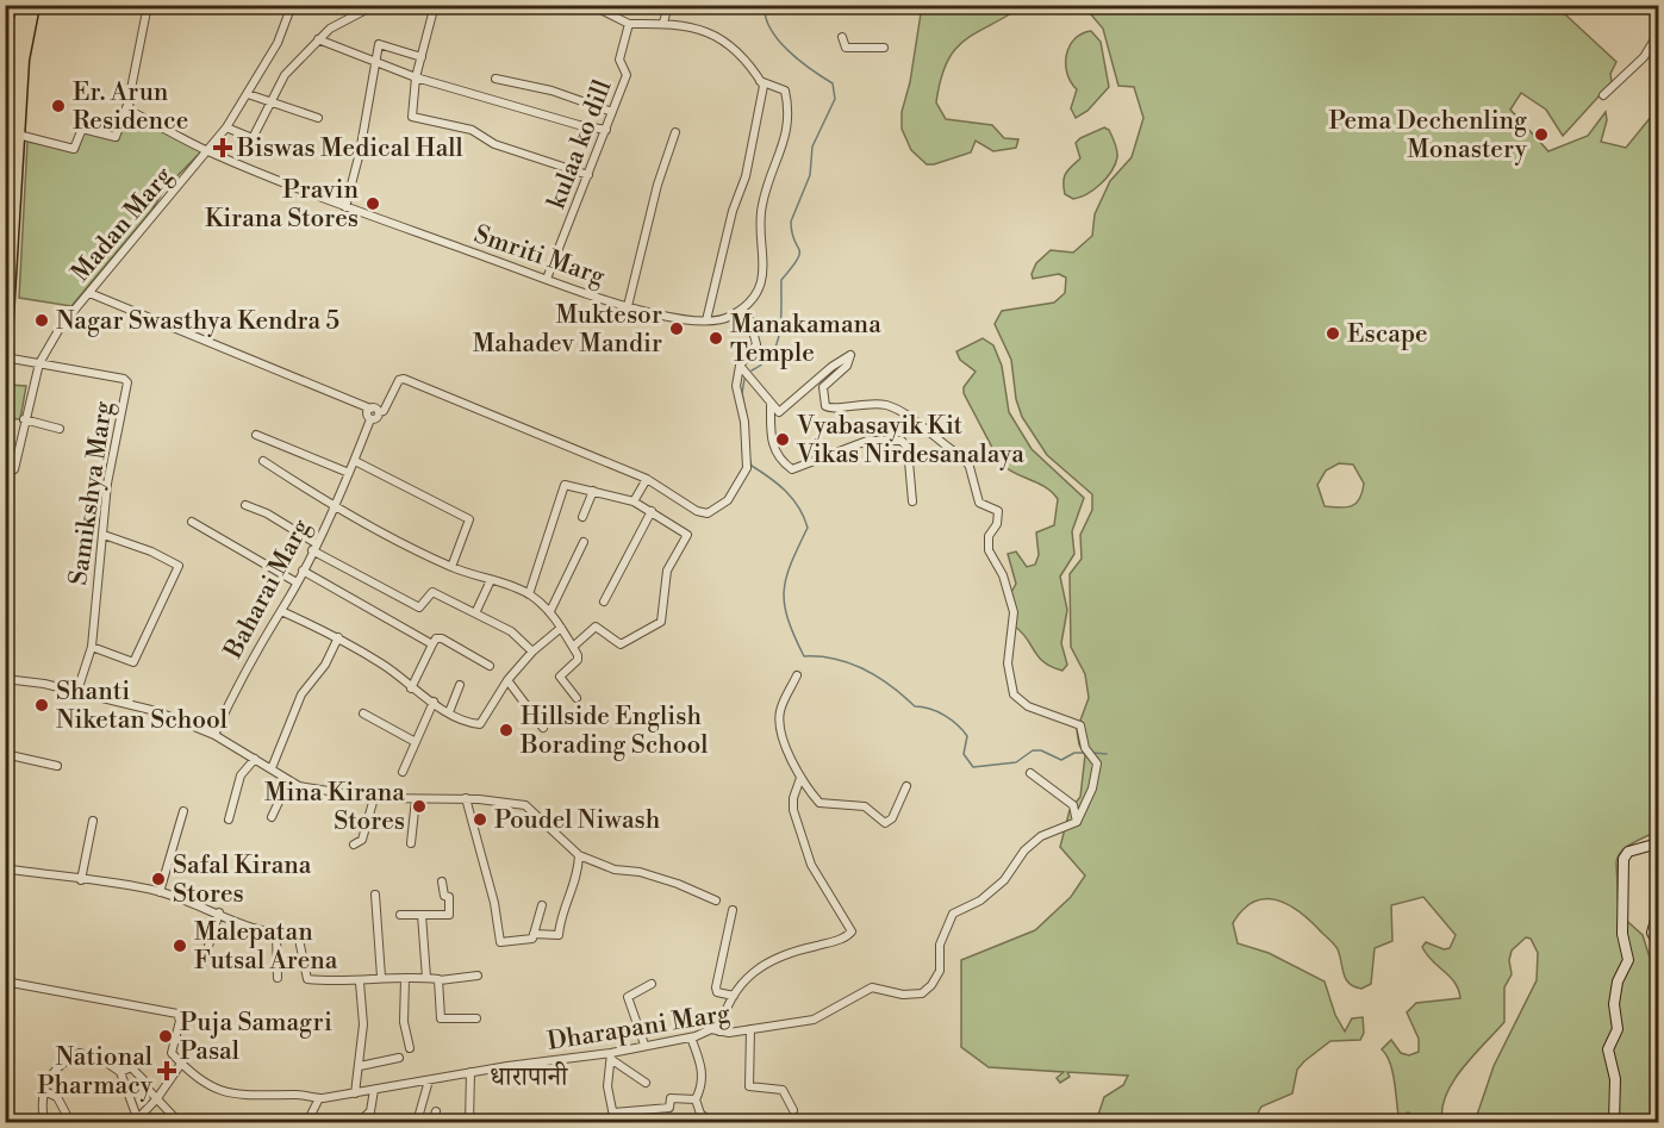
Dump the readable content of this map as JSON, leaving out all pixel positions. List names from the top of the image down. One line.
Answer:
{"streets":{"street":["kulaa ko dill","Madan Marg","Smriti Marg","Samikshya Marg","Baharai Marg","Dharapani Marg"]},"crossings":[["kulaa ko dill","Smriti Marg"],["Madan Marg","Smriti Marg"],["Madan Marg","Samikshya Marg"]],"districts":["धारापानी"],"places":{"other":["Er. Arun Residence","Pema Dechenling Monastery","Pravin Kirana Stores","Nagar Swasthya Kendra 5","Muktesor Mahadev Mandir","Escape","Manakamana Temple","Vyabasayik Kit Vikas Nirdesanalaya","Shanti Niketan School","Hillside English Borading School","Mina Kirana Stores","Poudel Niwash","Safal Kirana Stores","Malepatan Futsal Arena","Puja Samagri Pasal"],"health":["Biswas Medical Hall","National Pharmacy"]}}
